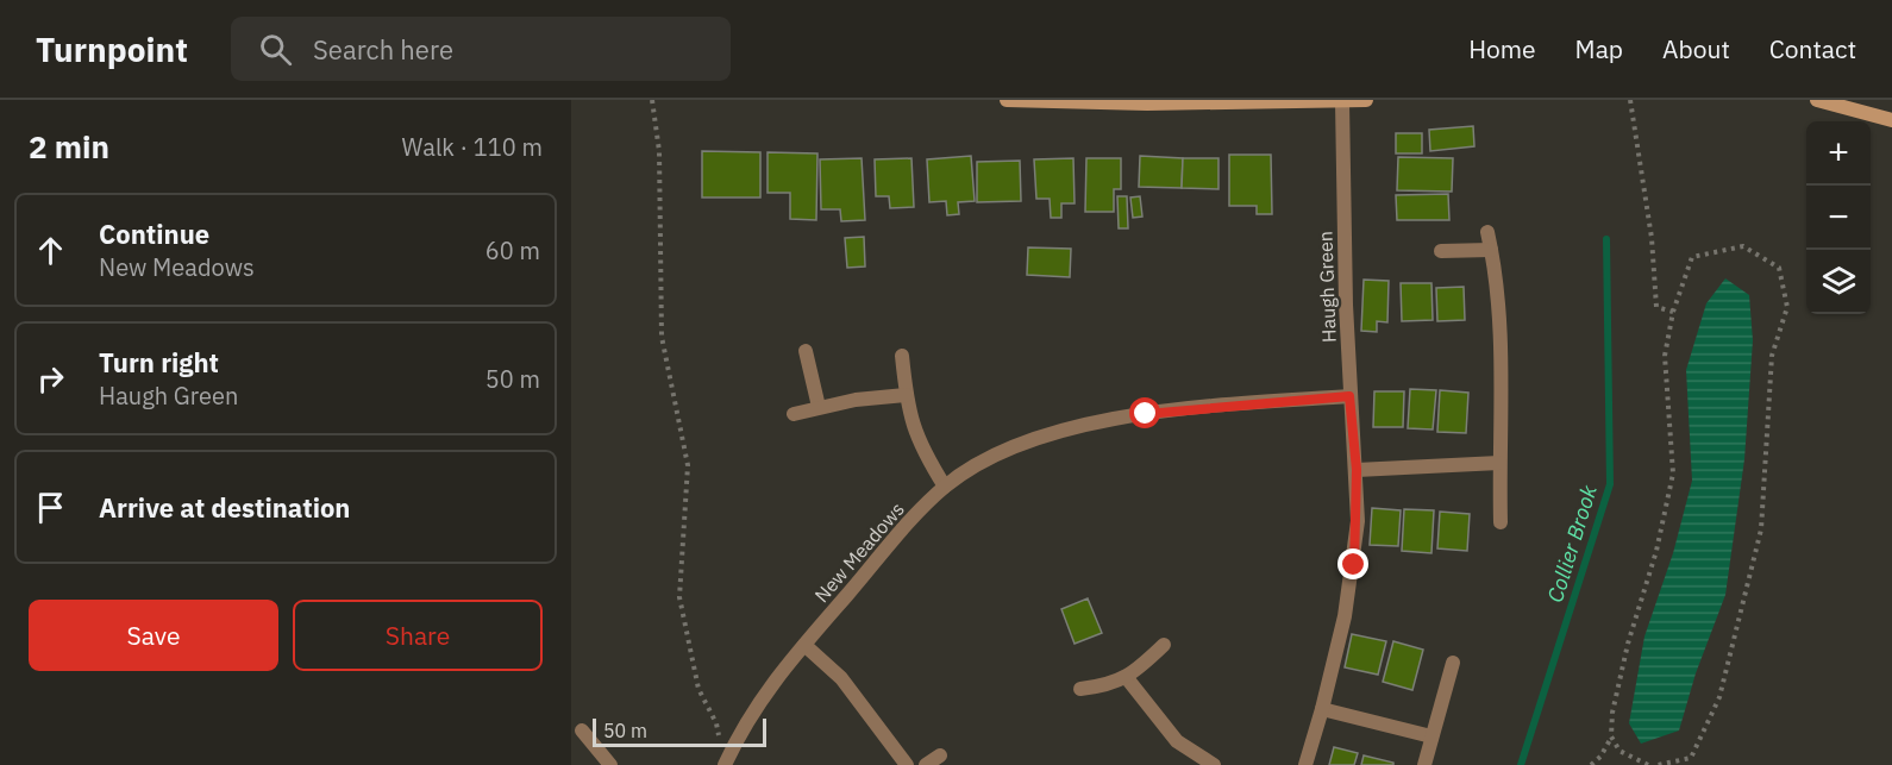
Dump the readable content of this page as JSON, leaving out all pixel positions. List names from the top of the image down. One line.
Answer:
{"streets":{"street":["Haugh Green","New Meadows"]},"crossings":[["Haugh Green","New Meadows"]],"water":["Collier Brook"],"scale_bar":"50 m","page":{"header":"Turnpoint","search":"Search here","nav":["Home","Map","About","Contact"],"heading":["2 min","Walk · 110 m"],"map_buttons":["+","−"],"list":[["Continue","New Meadows","60 m"],["Turn right","Haugh Green","50 m"],"Arrive at destination"],"buttons":["Save","Share"],"scale":"50 m"}}
